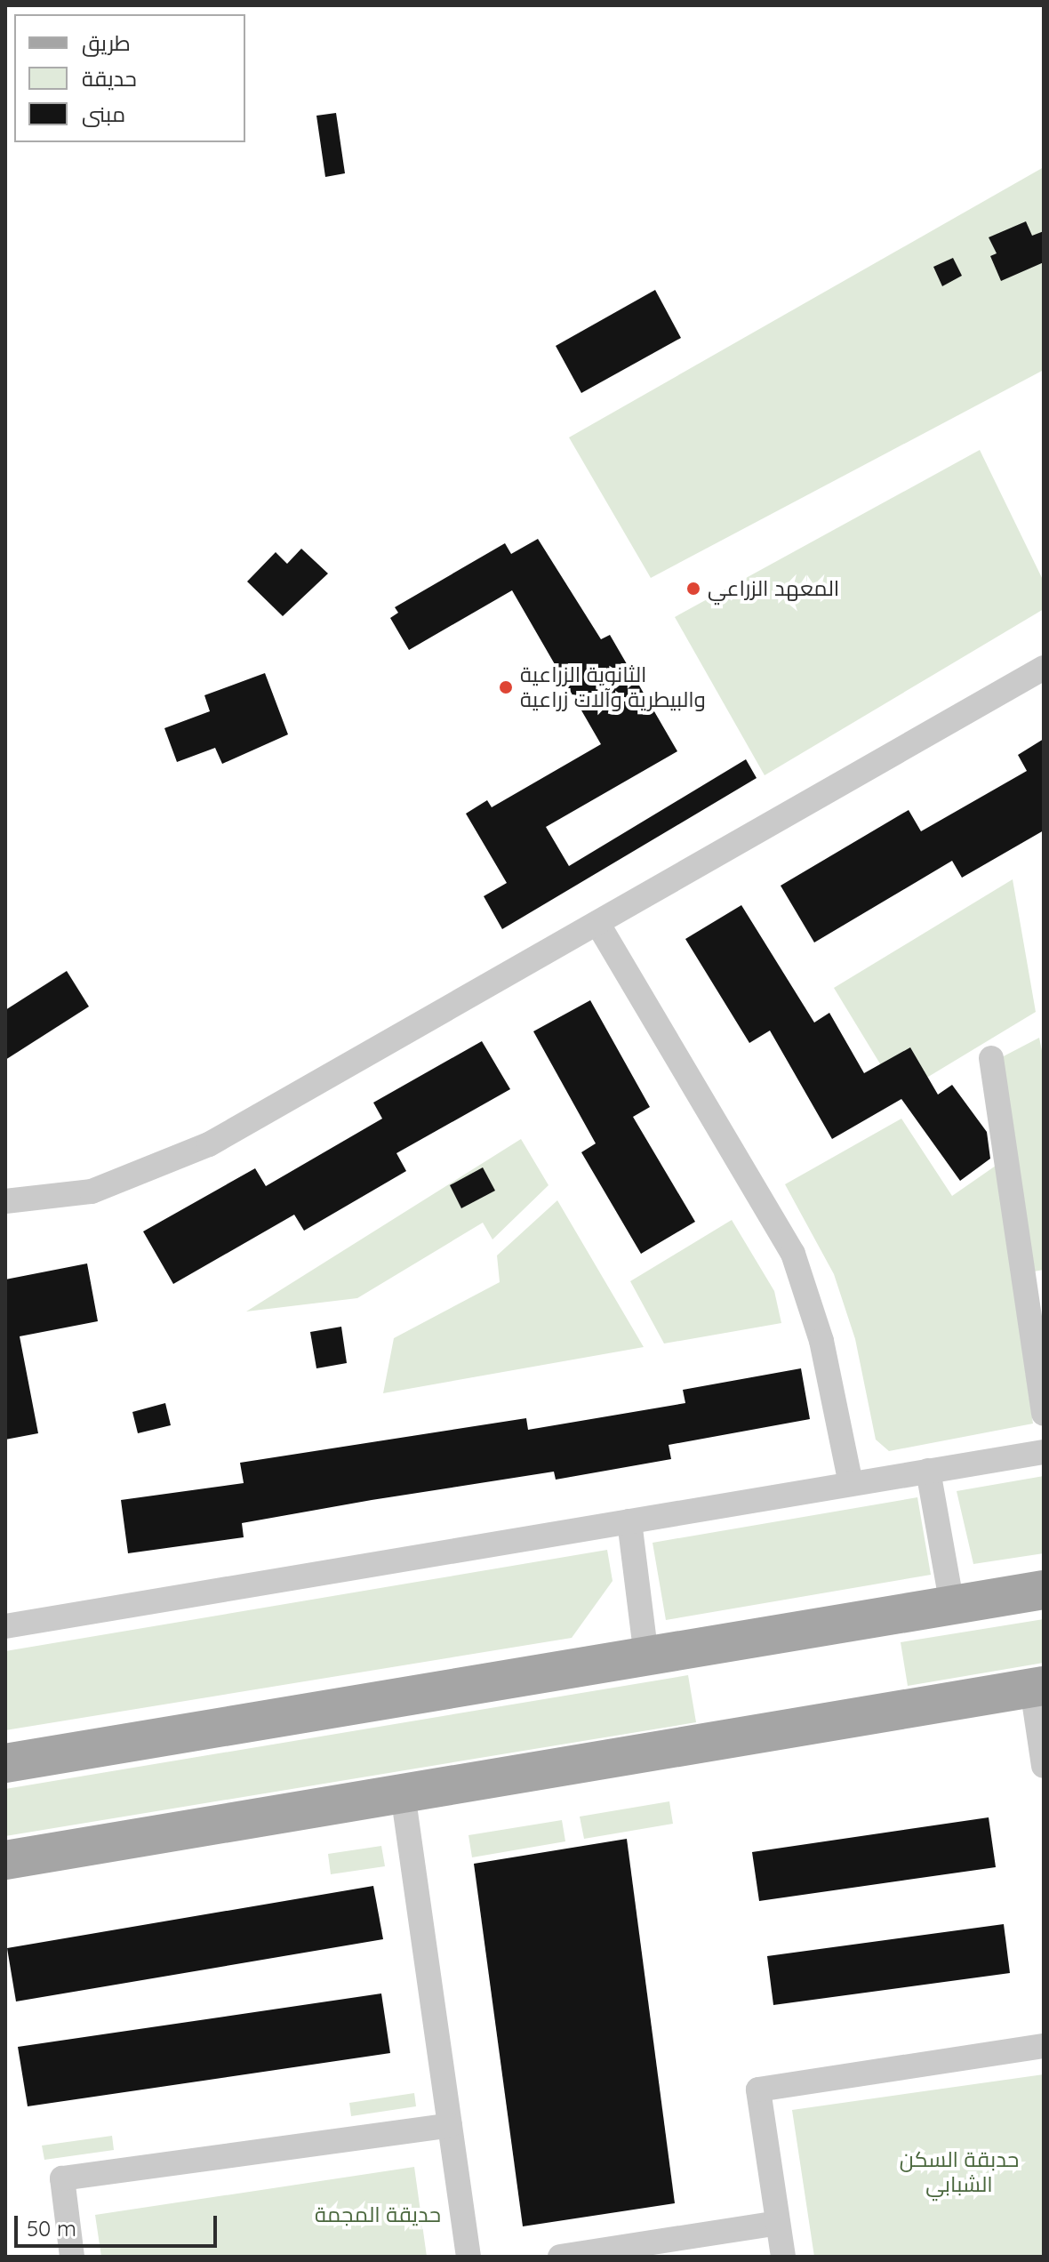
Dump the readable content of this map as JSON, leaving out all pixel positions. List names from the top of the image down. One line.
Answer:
{"parks":["حدبقة السكن الشبابي","حديقة المجمة"],"places":["المعهد الزراعي","الثانوية الزراعية والبيطرية وآلات زراعية"],"legend":["طريق","حديقة","مبنى"],"scale_bar":"50 m"}
